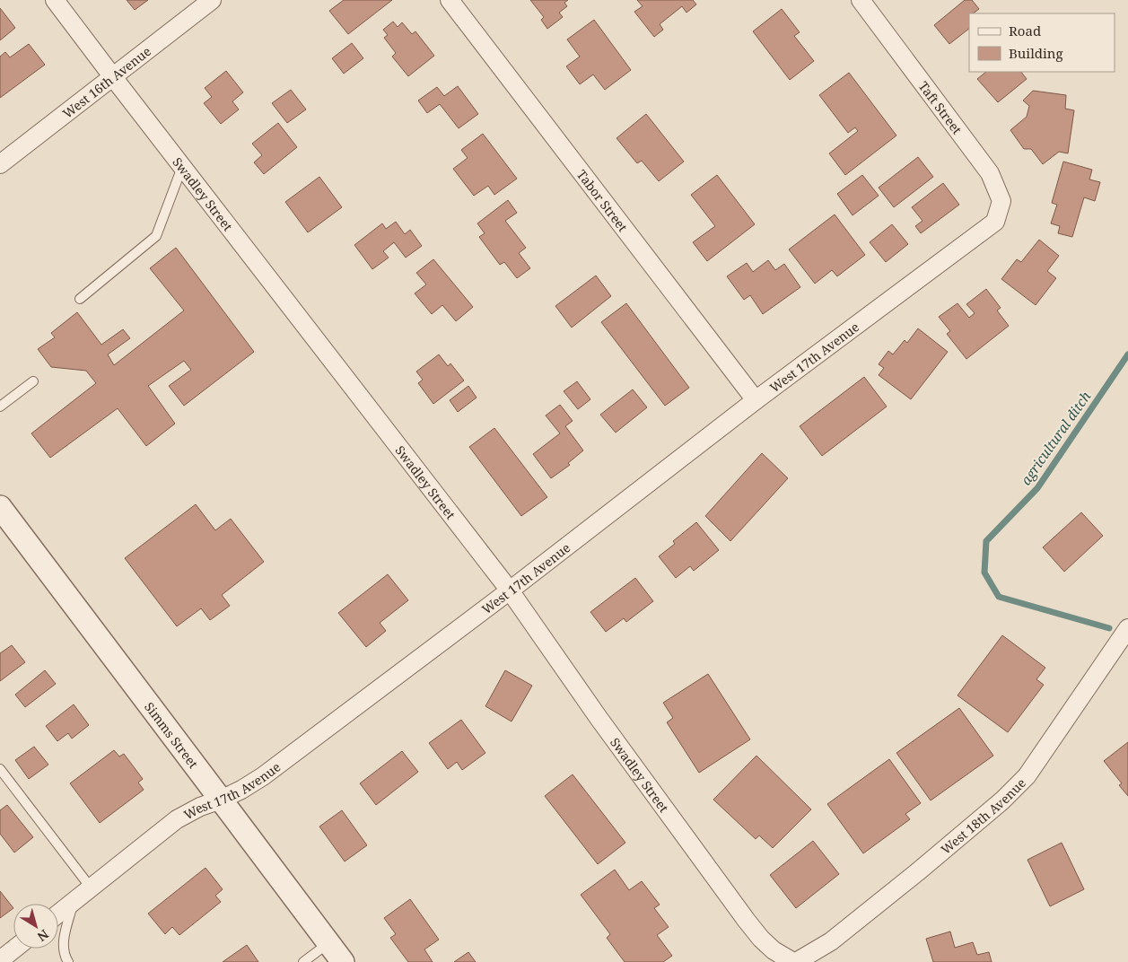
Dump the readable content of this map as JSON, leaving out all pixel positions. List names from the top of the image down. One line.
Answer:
{"streets":{"street":["West 16th Avenue","Taft Street","Swadley Street","Tabor Street","West 17th Avenue","Simms Street","West 18th Avenue"]},"crossings":[["West 16th Avenue","Swadley Street"],["Taft Street","West 17th Avenue"],["Swadley Street","West 17th Avenue"],["Swadley Street","West 18th Avenue"],["Tabor Street","West 17th Avenue"],["West 17th Avenue","Simms Street"]],"water":["agricultural ditch"],"legend":["Road","Building"],"north":"bottom right"}
